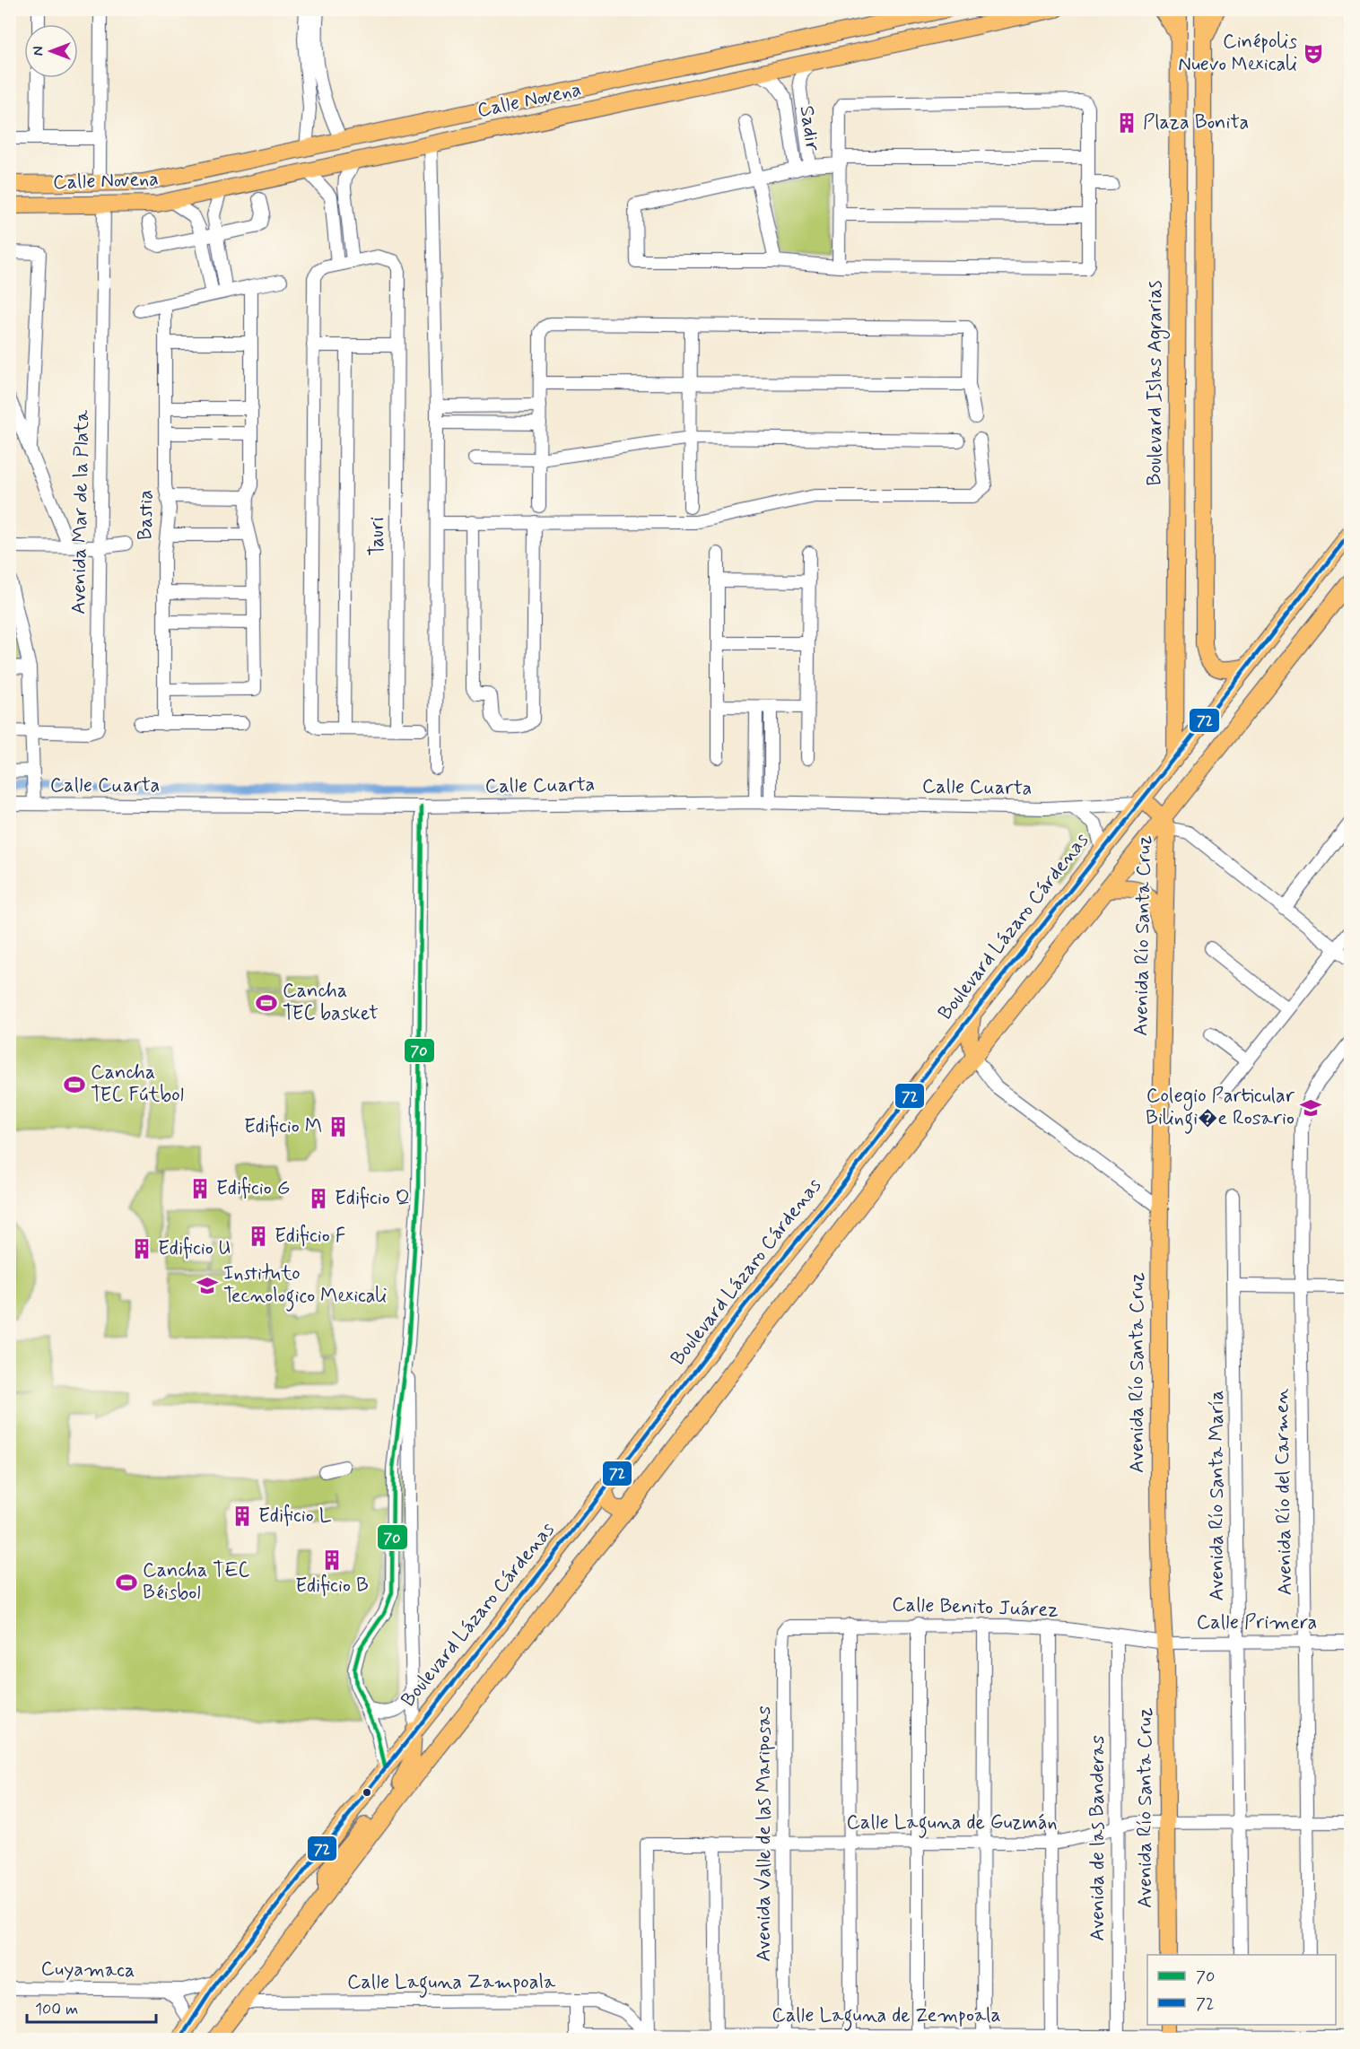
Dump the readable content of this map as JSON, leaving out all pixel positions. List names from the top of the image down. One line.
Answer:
{"streets":{"main road":["Calle Novena","Boulevard Islas Agrarias","Boulevard Lázaro Cárdenas","Avenida Río Santa Cruz"],"street":["Sadir","Avenida Mar de la Plata","Bastia","Tauri","Calle Cuarta","Avenida Río del Carmen","Avenida Río Santa María","Calle Benito Juárez","Calle Primera","Calle Laguna de Guzmán","Avenida Valle de las Mariposas","Avenida de las Banderas","Cuyamaca","Calle Laguna Zampoala","Calle Laguna de Zempoala"]},"crossings":[["Calle Novena","Sadir"],["Calle Novena","Avenida Mar de la Plata"],["Boulevard Islas Agrarias","Boulevard Lázaro Cárdenas"],["Calle Cuarta","Boulevard Lázaro Cárdenas"],["Calle Cuarta","Avenida Río Santa Cruz"],["Boulevard Lázaro Cárdenas","Avenida Río Santa Cruz"],["Boulevard Lázaro Cárdenas","Cuyamaca"],["Avenida Río Santa Cruz","Calle Benito Juárez"],["Avenida Río Santa Cruz","Calle Primera"],["Avenida Río Santa Cruz","Calle Laguna de Guzmán"],["Avenida Río del Carmen","Calle Primera"],["Avenida Río del Carmen","Calle Laguna de Guzmán"],["Avenida Río Santa María","Calle Primera"],["Avenida Río Santa María","Calle Laguna de Guzmán"],["Calle Benito Juárez","Calle Primera"],["Calle Benito Juárez","Avenida Valle de las Mariposas"],["Calle Benito Juárez","Avenida de las Banderas"],["Calle Laguna de Guzmán","Avenida Valle de las Mariposas"],["Calle Laguna de Guzmán","Avenida de las Banderas"],["Calle Laguna de Guzmán","Calle Laguna Zampoala"],["Calle Laguna de Guzmán","Calle Laguna de Zempoala"],["Avenida Valle de las Mariposas","Calle Laguna de Zempoala"],["Avenida de las Banderas","Calle Laguna de Zempoala"],["Calle Laguna Zampoala","Calle Laguna de Zempoala"]],"places":{"theatre":["Cinépolis Nuevo Mexicali"],"building":["Plaza Bonita","Edificio M","Edificio G","Edificio Q","Edificio F","Edificio U","Edificio L","Edificio B"],"sports":["Cancha TEC basket","Cancha TEC Fútbol","Cancha TEC Béisbol"],"school or university":["Colegio Particular Bilingi�e Rosario","Instituto Tecnologico Mexicali"]},"lines":["transit line 72","transit line 70"],"legend":["70","72"],"scale_bar":"100 m","north":"left"}
